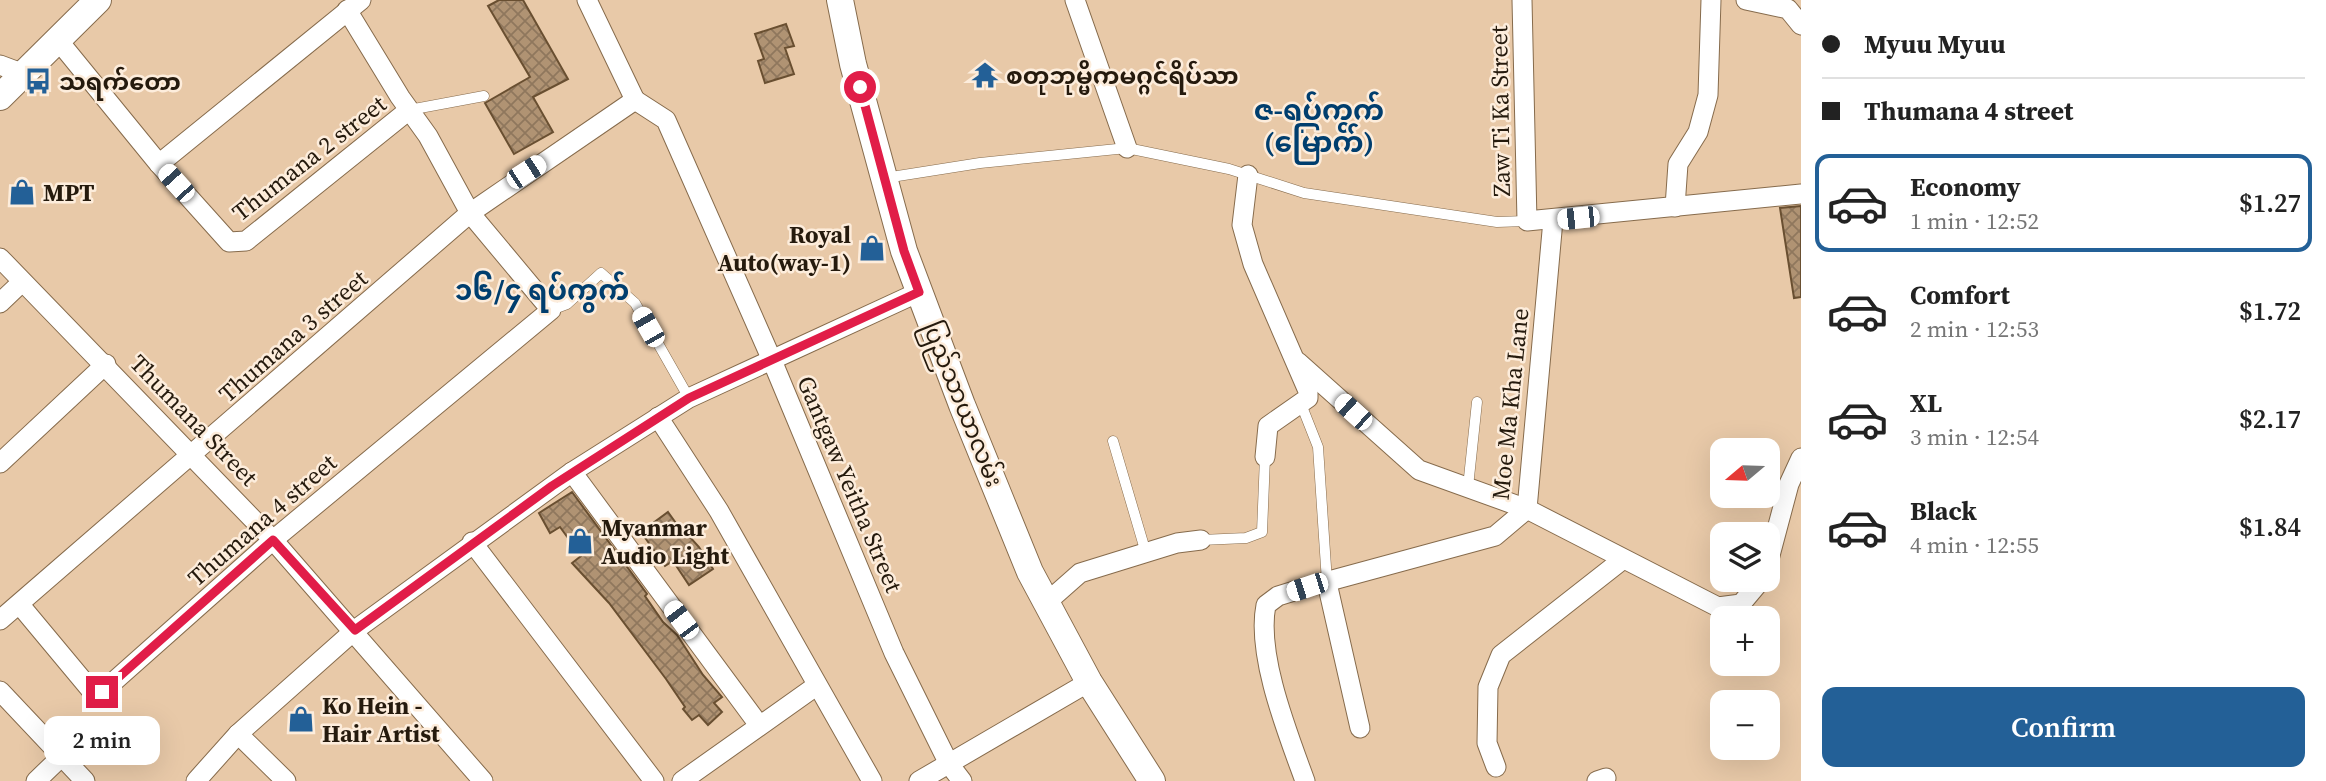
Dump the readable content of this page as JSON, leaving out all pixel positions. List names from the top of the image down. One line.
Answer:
{"streets":{"street":["Zaw Ti Ka Street","Thumana 2 street","Thumana 3 street","ပြည်သာယာလမ်း","Moe Ma Kha Lane","Thumana Street","Gantgaw Yeitha Street","Thumana 4 street"]},"crossings":[["Thumana 3 street","Thumana Street"],["Thumana 3 street","Gantgaw Yeitha Street"],["Thumana 3 street","Thumana 4 street"],["Thumana Street","Thumana 4 street"]],"districts":["ဇ-ရပ်ကွက် (မြောက်)","၁၆/၄ ရပ်ကွက်"],"places":{"temple":["စတုဘုမ္မိကမဂ္ဂင်ရိပ်သာ"],"bus stop":["သရက်တော"],"shop":["MPT","Royal Auto(way-1)","Myanmar Audio Light","Ko Hein - Hair Artist"]},"north":"left","page":{"banner":["Myuu Myuu","Thumana 4 street"],"list":[{"name":"Economy","note":"1 min · 12:52","value":"$1.27"},{"name":"Comfort","note":"2 min · 12:53","value":"$1.72"},{"name":"XL","note":"3 min · 12:54","value":"$2.17"},{"name":"Black","note":"4 min · 12:55","value":"$1.84"}],"map_buttons":["+","−"],"buttons":"Confirm","bubble":"2 min"}}
